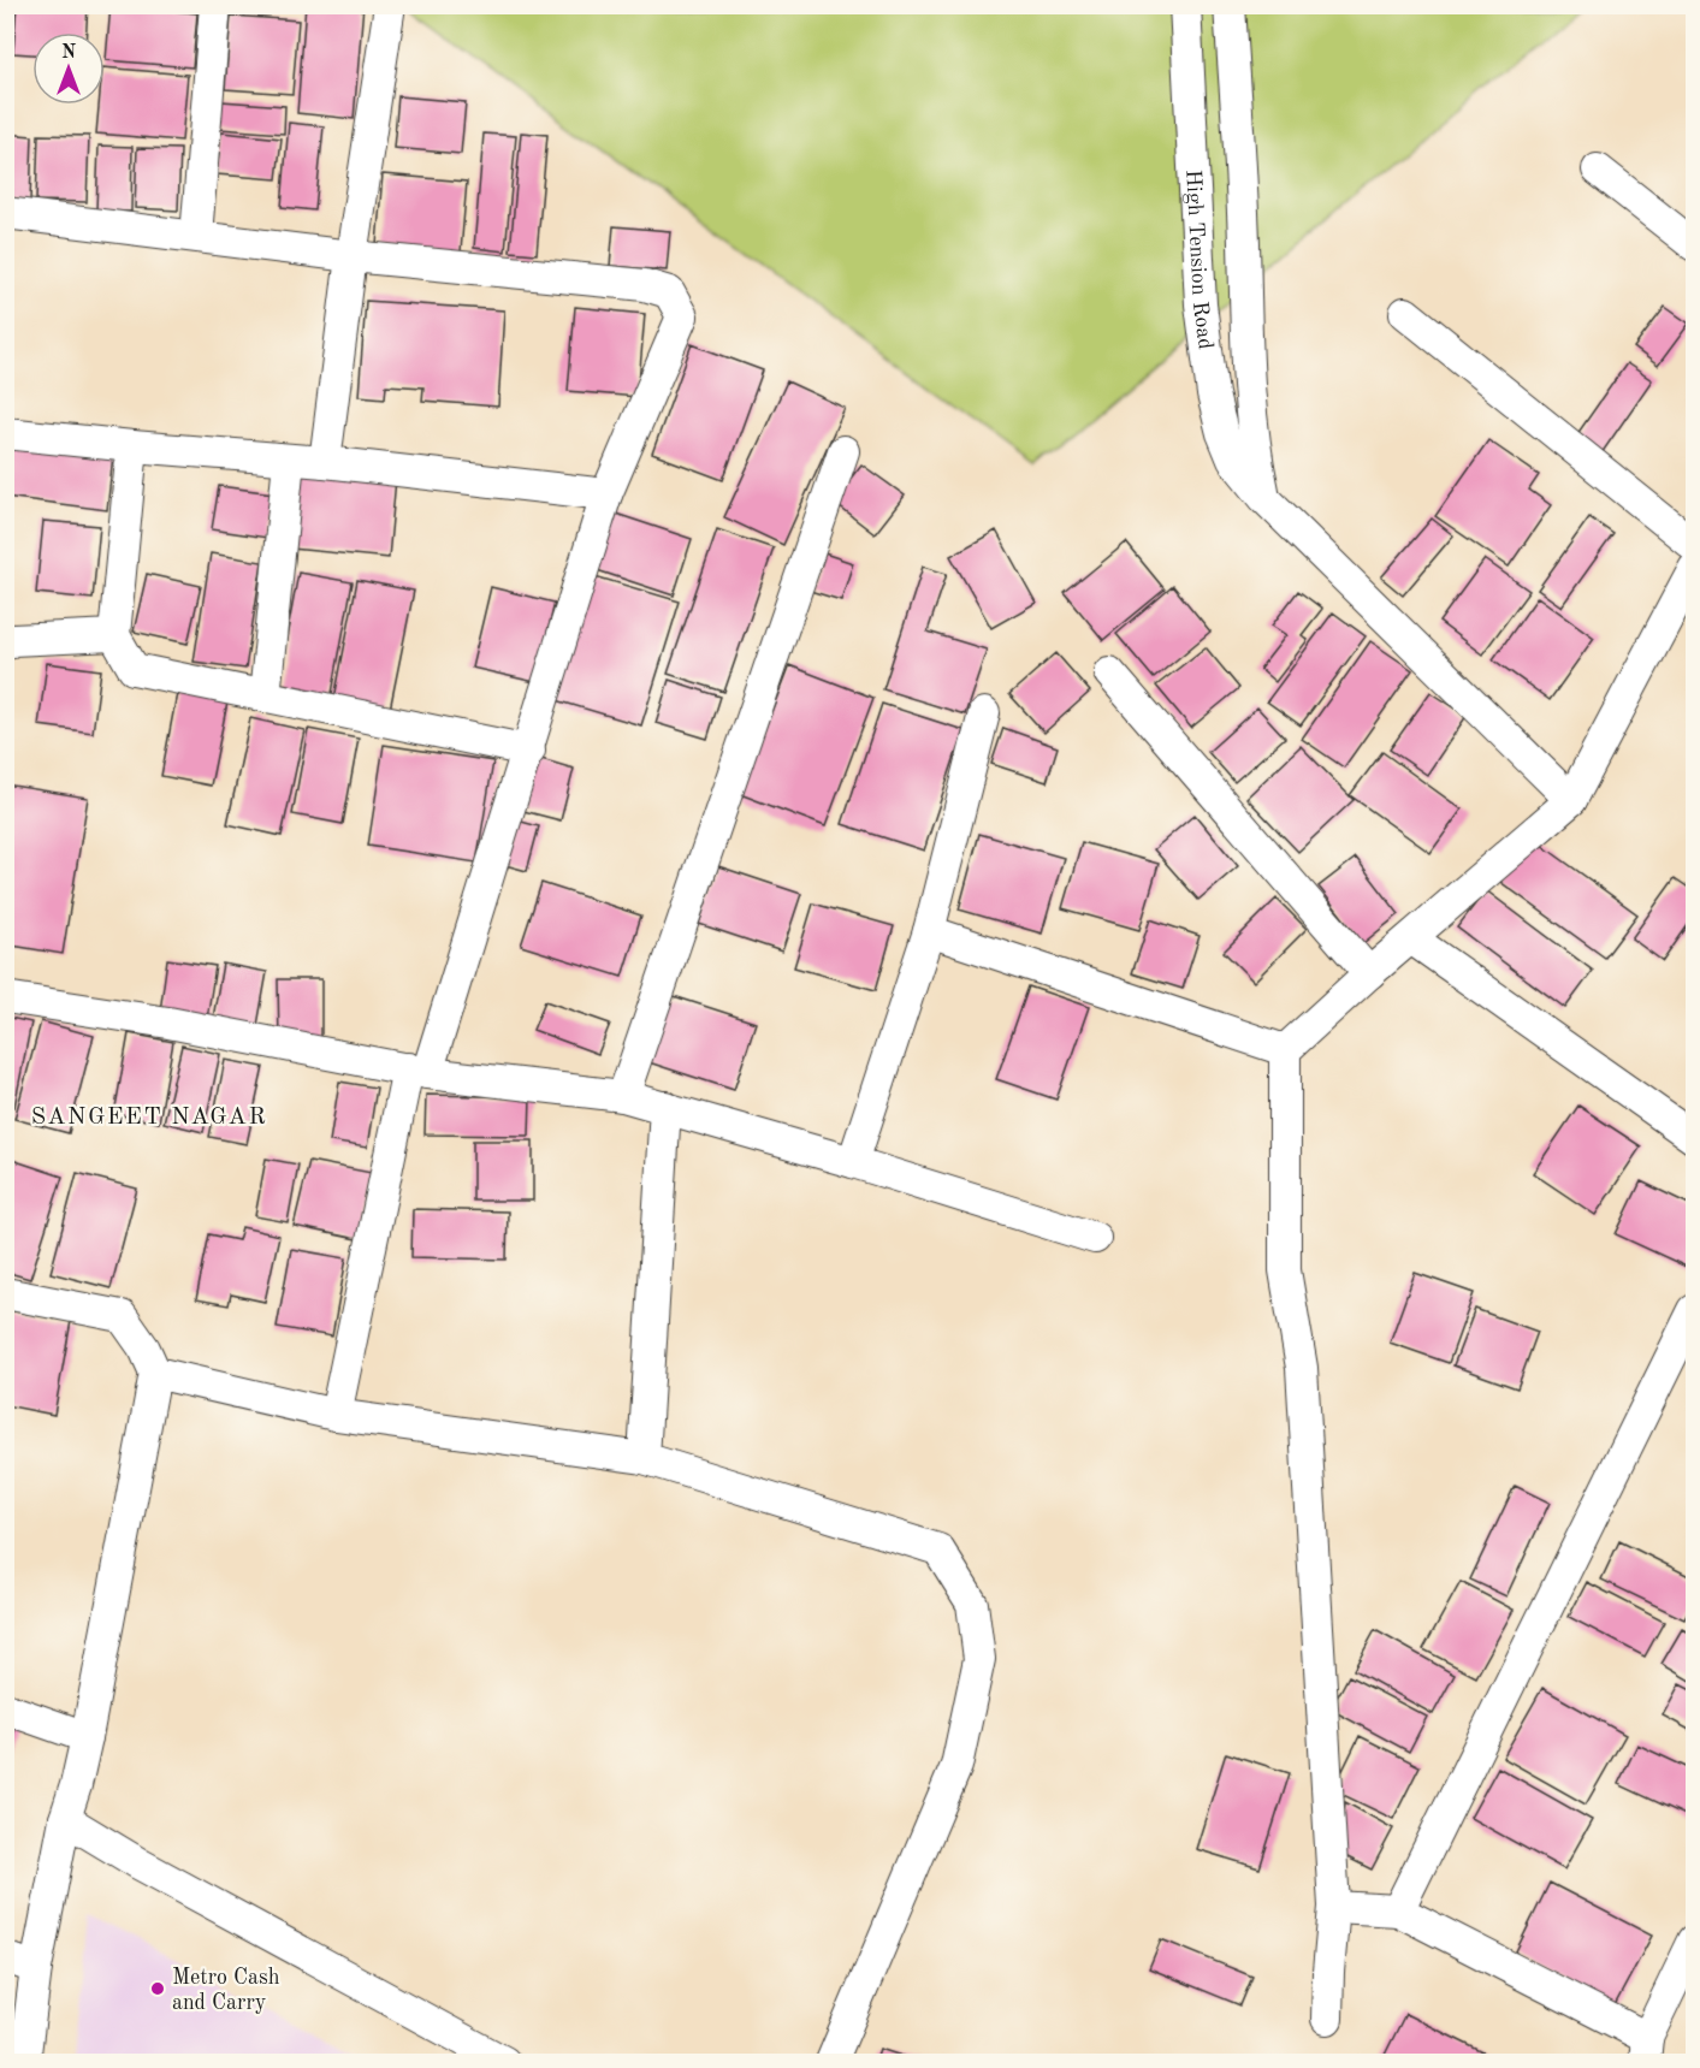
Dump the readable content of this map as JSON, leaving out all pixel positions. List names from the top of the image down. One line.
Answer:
{"streets":{"street":["High Tension Road"]},"districts":["SANGEET NAGAR"],"places":["Metro Cash and Carry"],"north":"top"}
